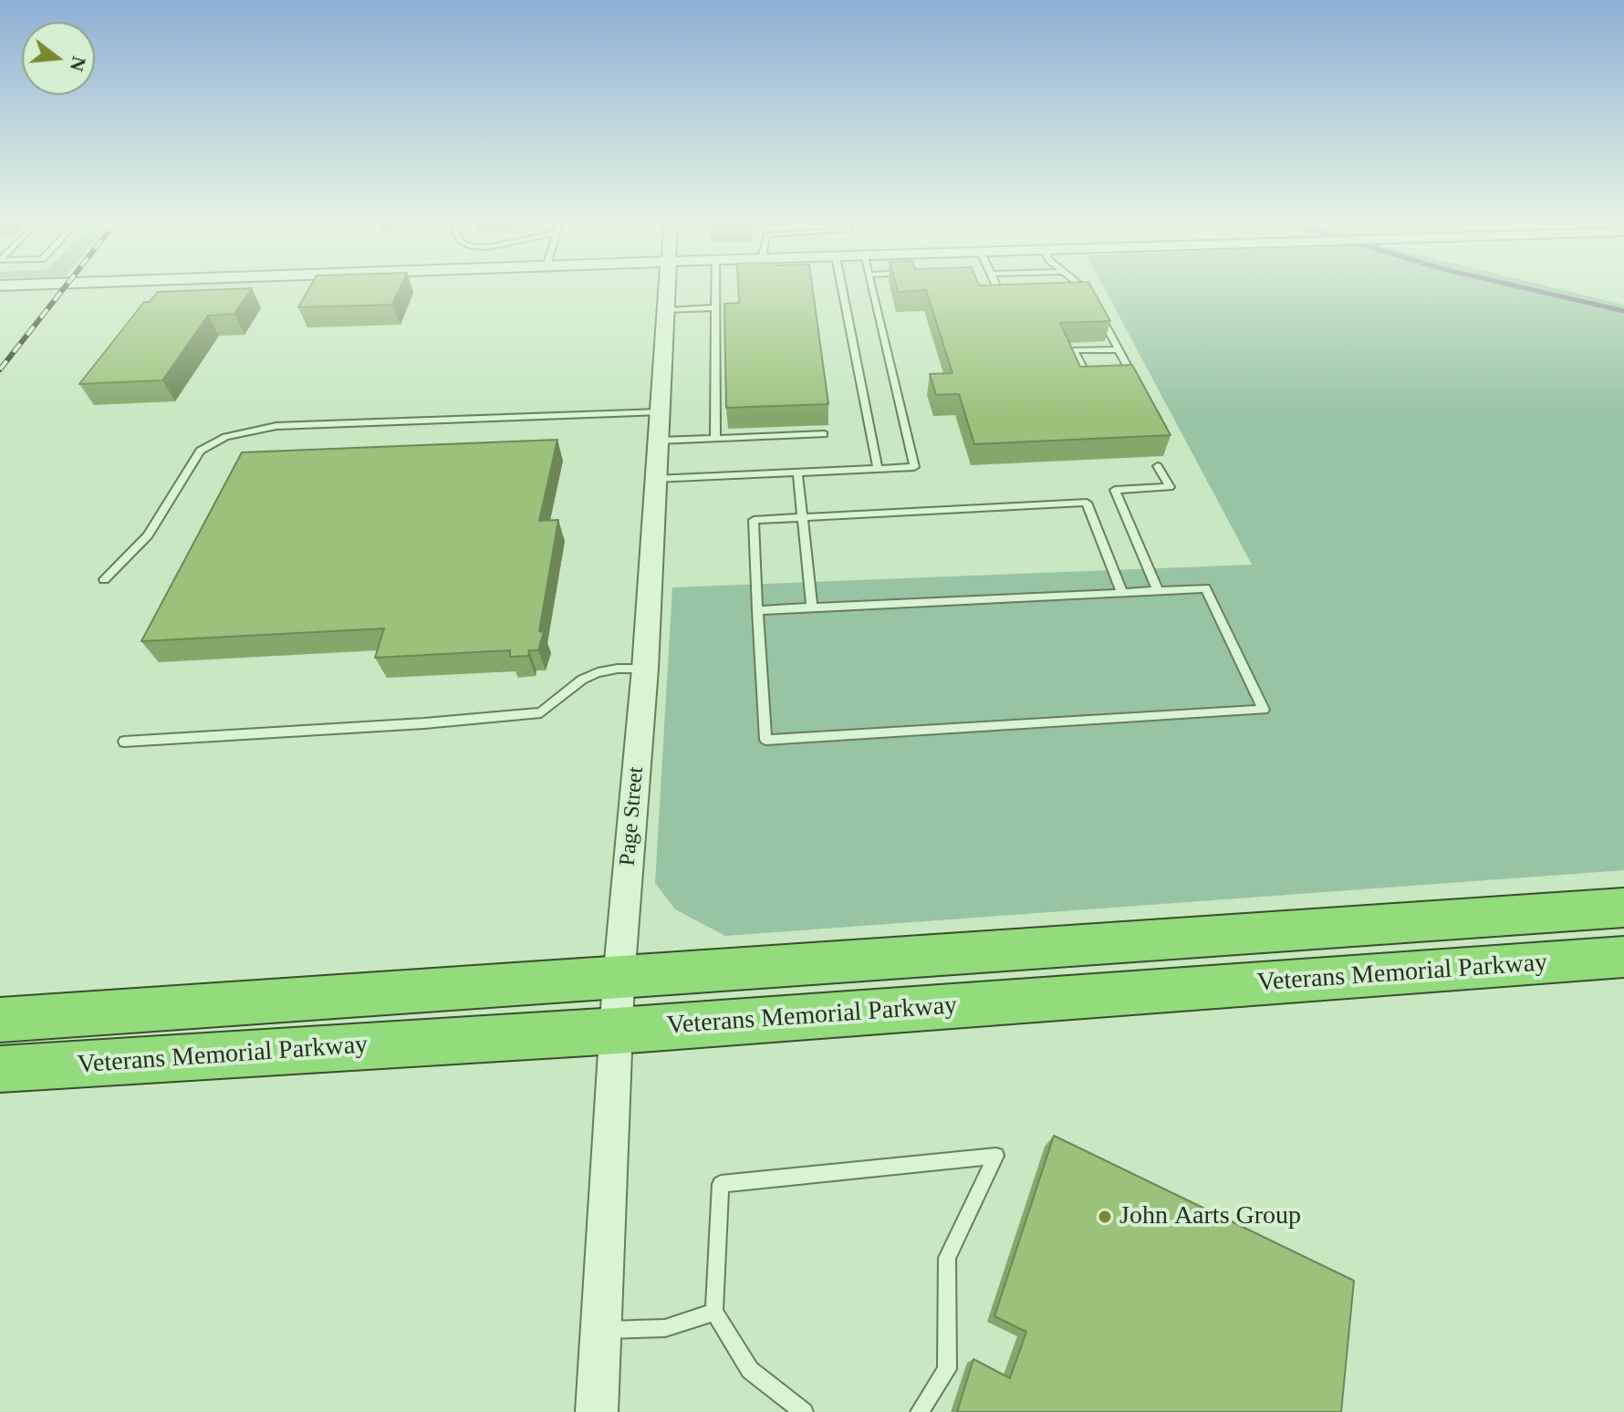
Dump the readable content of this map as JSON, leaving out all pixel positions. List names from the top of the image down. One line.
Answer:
{"streets":{"highway":["Veterans Memorial Parkway"],"street":["Page Street"]},"crossings":[["Page Street","Veterans Memorial Parkway"]],"places":["John Aarts Group"],"north":"right"}
